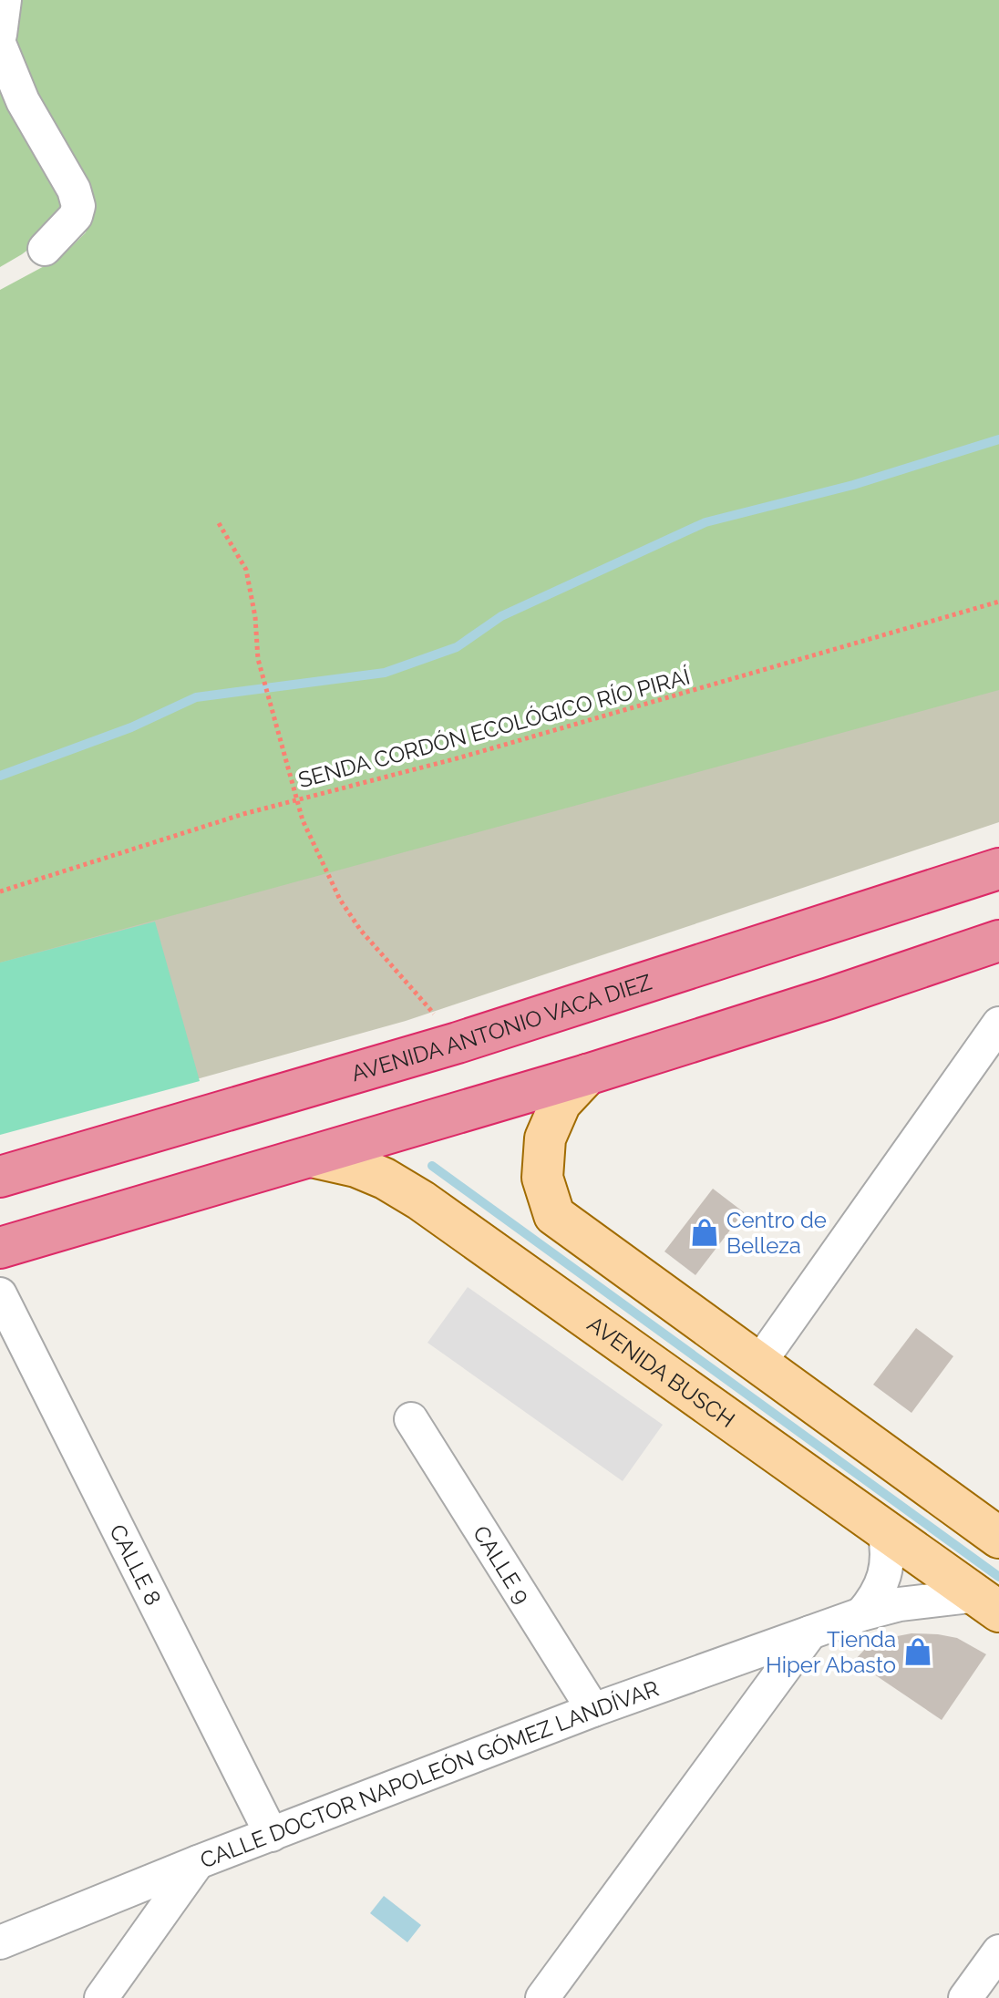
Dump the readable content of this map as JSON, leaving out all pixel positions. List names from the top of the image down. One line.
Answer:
{"streets":{"highway":["AVENIDA ANTONIO VACA DIEZ"],"main road":["AVENIDA BUSCH"],"street":["CALLE 9","CALLE 8","CALLE DOCTOR NAPOLEÓN GÓMEZ LANDÍVAR"],"path":["SENDA CORDÓN ECOLÓGICO RÍO PIRAÍ"]},"crossings":[["AVENIDA BUSCH","CALLE DOCTOR NAPOLEÓN GÓMEZ LANDÍVAR"],["CALLE 9","CALLE DOCTOR NAPOLEÓN GÓMEZ LANDÍVAR"],["CALLE 8","CALLE DOCTOR NAPOLEÓN GÓMEZ LANDÍVAR"]],"places":{"shop":["Centro de Belleza","Tienda Hiper Abasto"]}}
